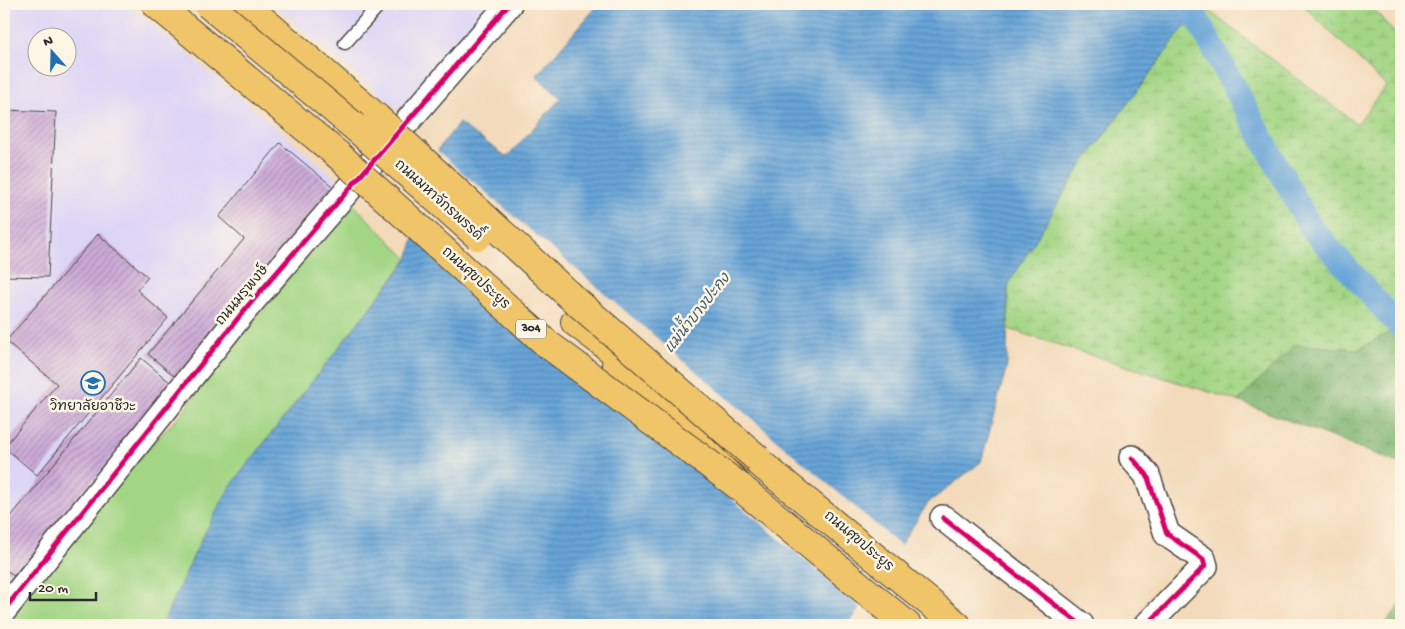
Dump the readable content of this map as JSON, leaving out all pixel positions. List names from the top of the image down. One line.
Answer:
{"streets":{"main road":["ถนนมหาจักรพรรดิ์","ถนนศุขประยูร","304"],"street":["ถนนมรุพงษ์"]},"crossings":[["ถนนมหาจักรพรรดิ์","ถนนศุขประยูร"]],"water":["แม่น้ำบางปะกง"],"places":{"school or university":["วิทยาลัยอาชีวะ"]},"scale_bar":"20 m","north":"top"}
